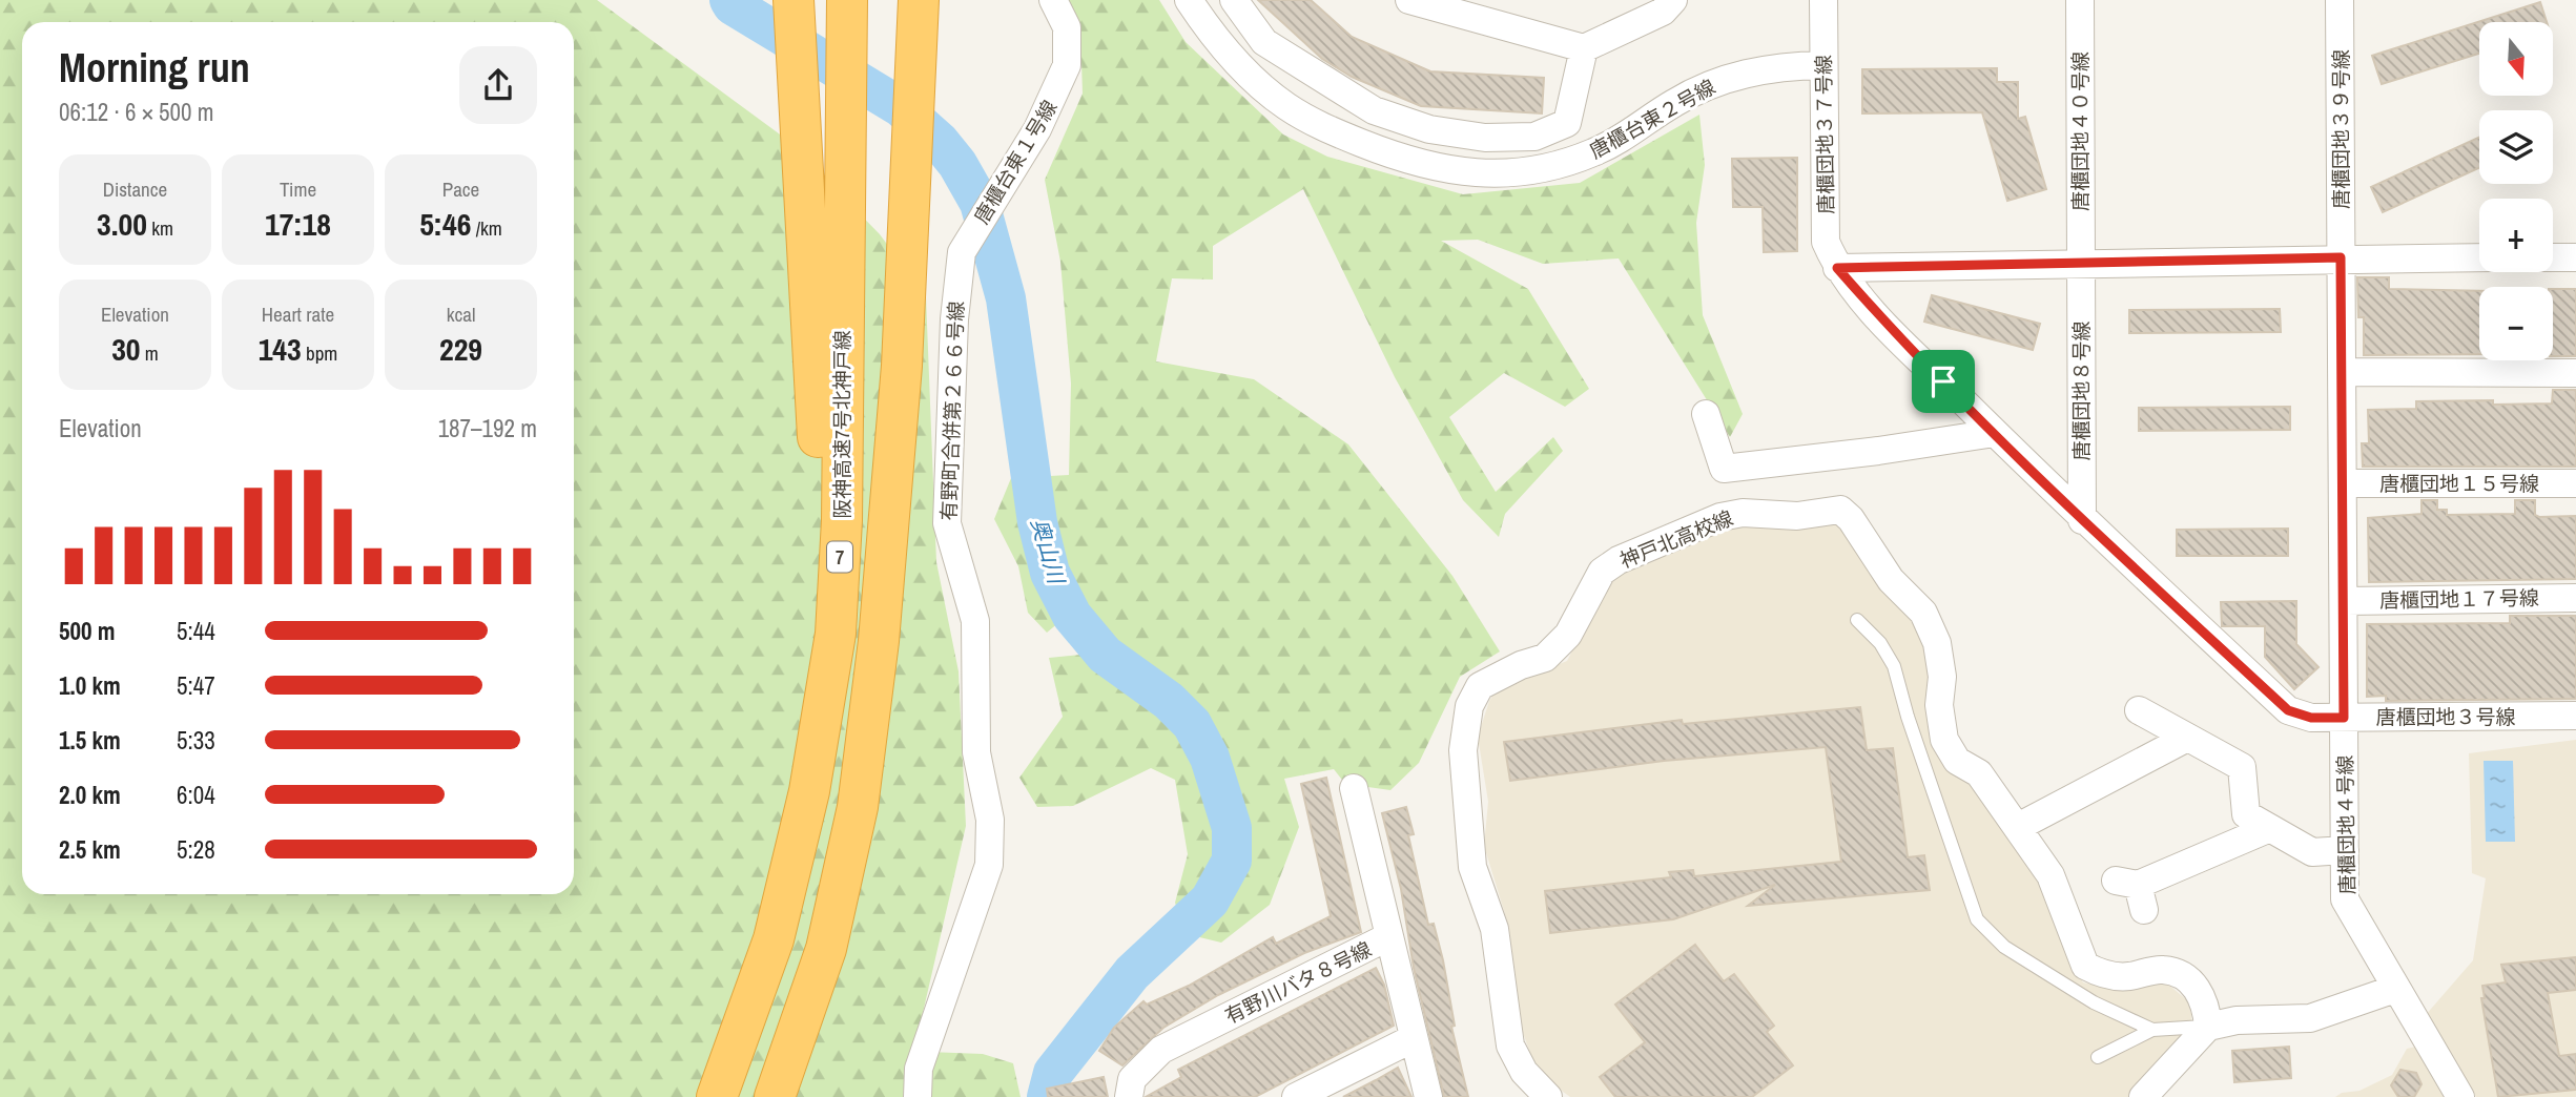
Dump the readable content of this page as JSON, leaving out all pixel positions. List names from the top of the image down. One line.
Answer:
{"streets":{"highway":["阪神高速7号北神戸線","7"],"street":["唐櫃台東２号線","唐櫃団地３９号線","唐櫃団地４０号線","唐櫃団地３７号線","唐櫃台東１号線","唐櫃団地８号線","有野町合併第２６６号線","唐櫃団地１５号線","神戸北高校線","唐櫃団地１７号線","唐櫃団地３号線","唐櫃団地４号線","有野川バタ８号線"]},"crossings":[["唐櫃台東２号線","唐櫃団地３７号線"],["唐櫃団地３９号線","唐櫃団地４号線"],["唐櫃団地４０号線","唐櫃団地８号線"],["唐櫃団地３７号線","唐櫃団地３号線"],["唐櫃台東１号線","有野町合併第２６６号線"],["唐櫃団地８号線","唐櫃団地３号線"],["唐櫃団地１５号線","唐櫃団地４号線"],["唐櫃団地１７号線","唐櫃団地４号線"],["唐櫃団地３号線","唐櫃団地４号線"]],"water":["奥山川"],"north":"bottom","page":{"map_buttons":["+","−"],"heading":["Morning run","06:12 · 6 × 500 m"],"stats":[["Distance","3.00 km"],["Time","17:18"],["Pace","5:46 /km"],["Elevation","30 m"],["Heart rate","143 bpm"],["kcal","229"]],"chart":["Elevation","187–192 m"],"list":[{"name":"500 m","note":"5:44"},{"name":"1.0 km","note":"5:47"},{"name":"1.5 km","note":"5:33"},{"name":"2.0 km","note":"6:04"},{"name":"2.5 km","note":"5:28"}]}}
